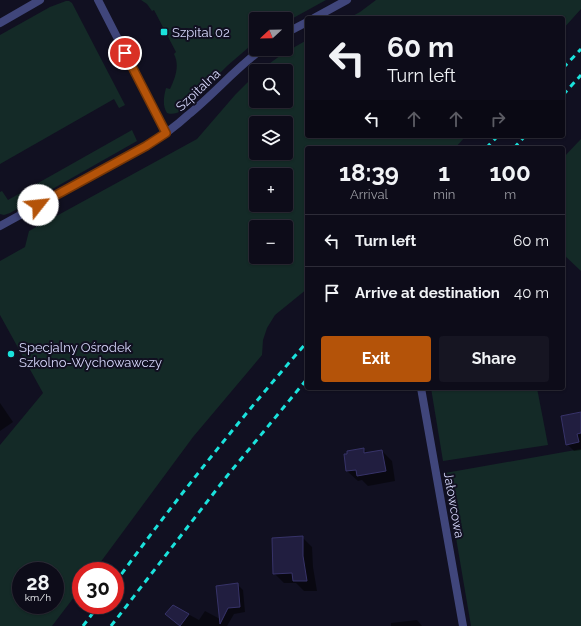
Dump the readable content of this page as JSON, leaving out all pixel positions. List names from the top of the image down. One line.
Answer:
{"streets":{"street":["Szpitalna","Jałowcowa"]},"places":{"transit":["Szpital 02"],"other":["Specjalny Ośrodek Szkolno-Wychowawczy"]},"north":"left","page":{"map_buttons":["+","−"],"turn":["60 m","Turn left"],"eta":["18:39","Arrival","1","min","100","m"],"list":[{"name":"Turn left","value":"60 m"},{"name":"Arrive at destination","value":"40 m"}],"buttons":["Exit","Share"],"speed":"28 km/h","limit":"30"}}
